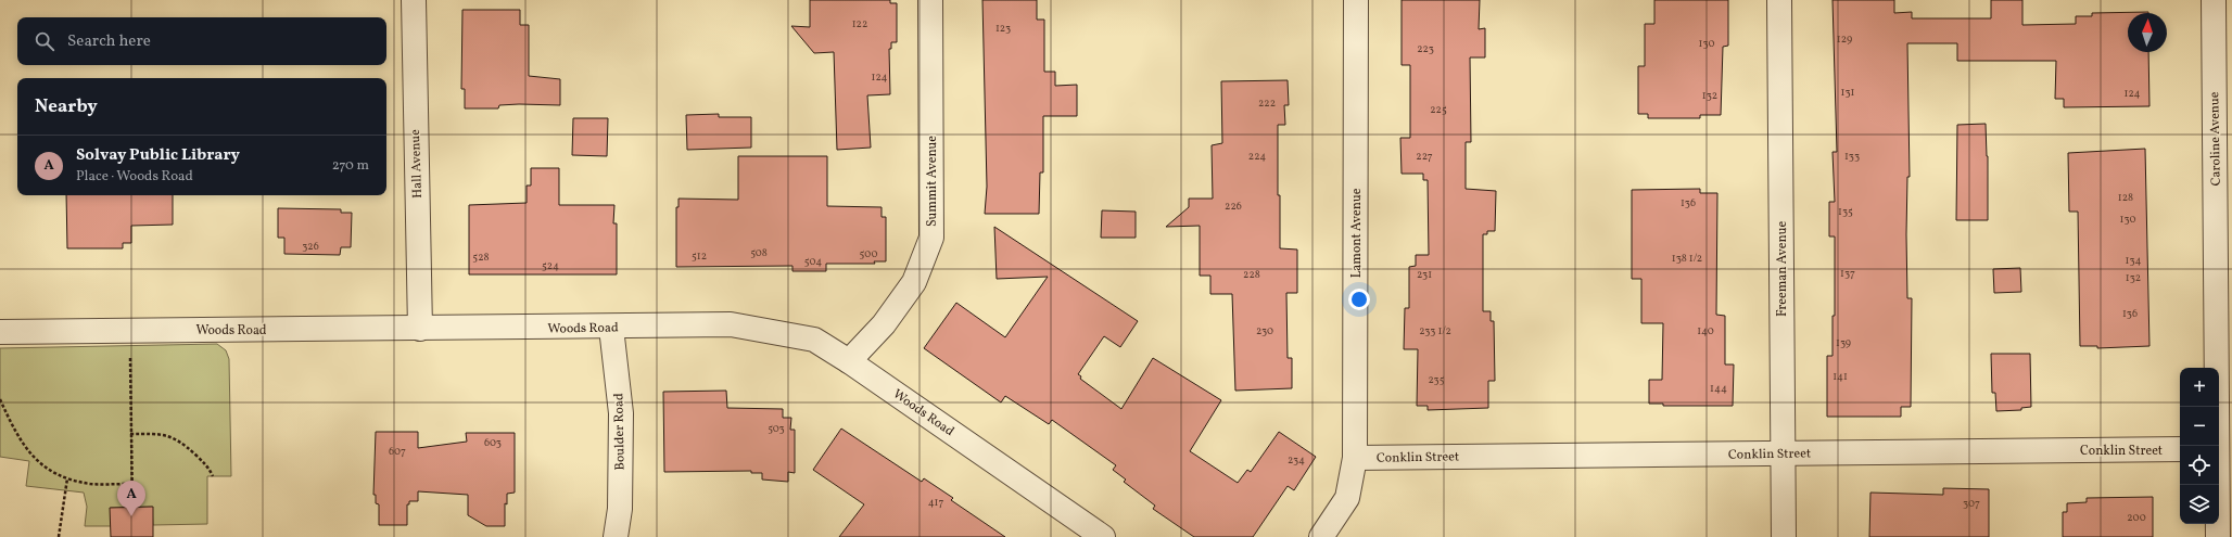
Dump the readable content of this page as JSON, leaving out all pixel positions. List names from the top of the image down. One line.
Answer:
{"streets":{"street":["Caroline Avenue","Hall Avenue","Summit Avenue","Lamont Avenue","Freeman Avenue","Woods Road","Boulder Road","Conklin Street"]},"crossings":[["Hall Avenue","Woods Road"],["Summit Avenue","Woods Road"],["Lamont Avenue","Conklin Street"],["Freeman Avenue","Conklin Street"],["Woods Road","Boulder Road"]],"house_numbers":["122","123","129","130","223","124","131","124","132","222","225","224","227","133","128","136","226","135","130","326","508","500","512","528","138 1/2","134","504","524","137","228","231","132","136","230","233 1/2","140","139","141","235","144","503","603","607","234","417","307","200"],"north":"top","page":{"search":"Search here","heading":"Nearby","list":[{"mark":"A","name":"Solvay Public Library","note":"Place · Woods Road","value":"270 m"}],"map_buttons":["+","−"],"pins":"A"}}
